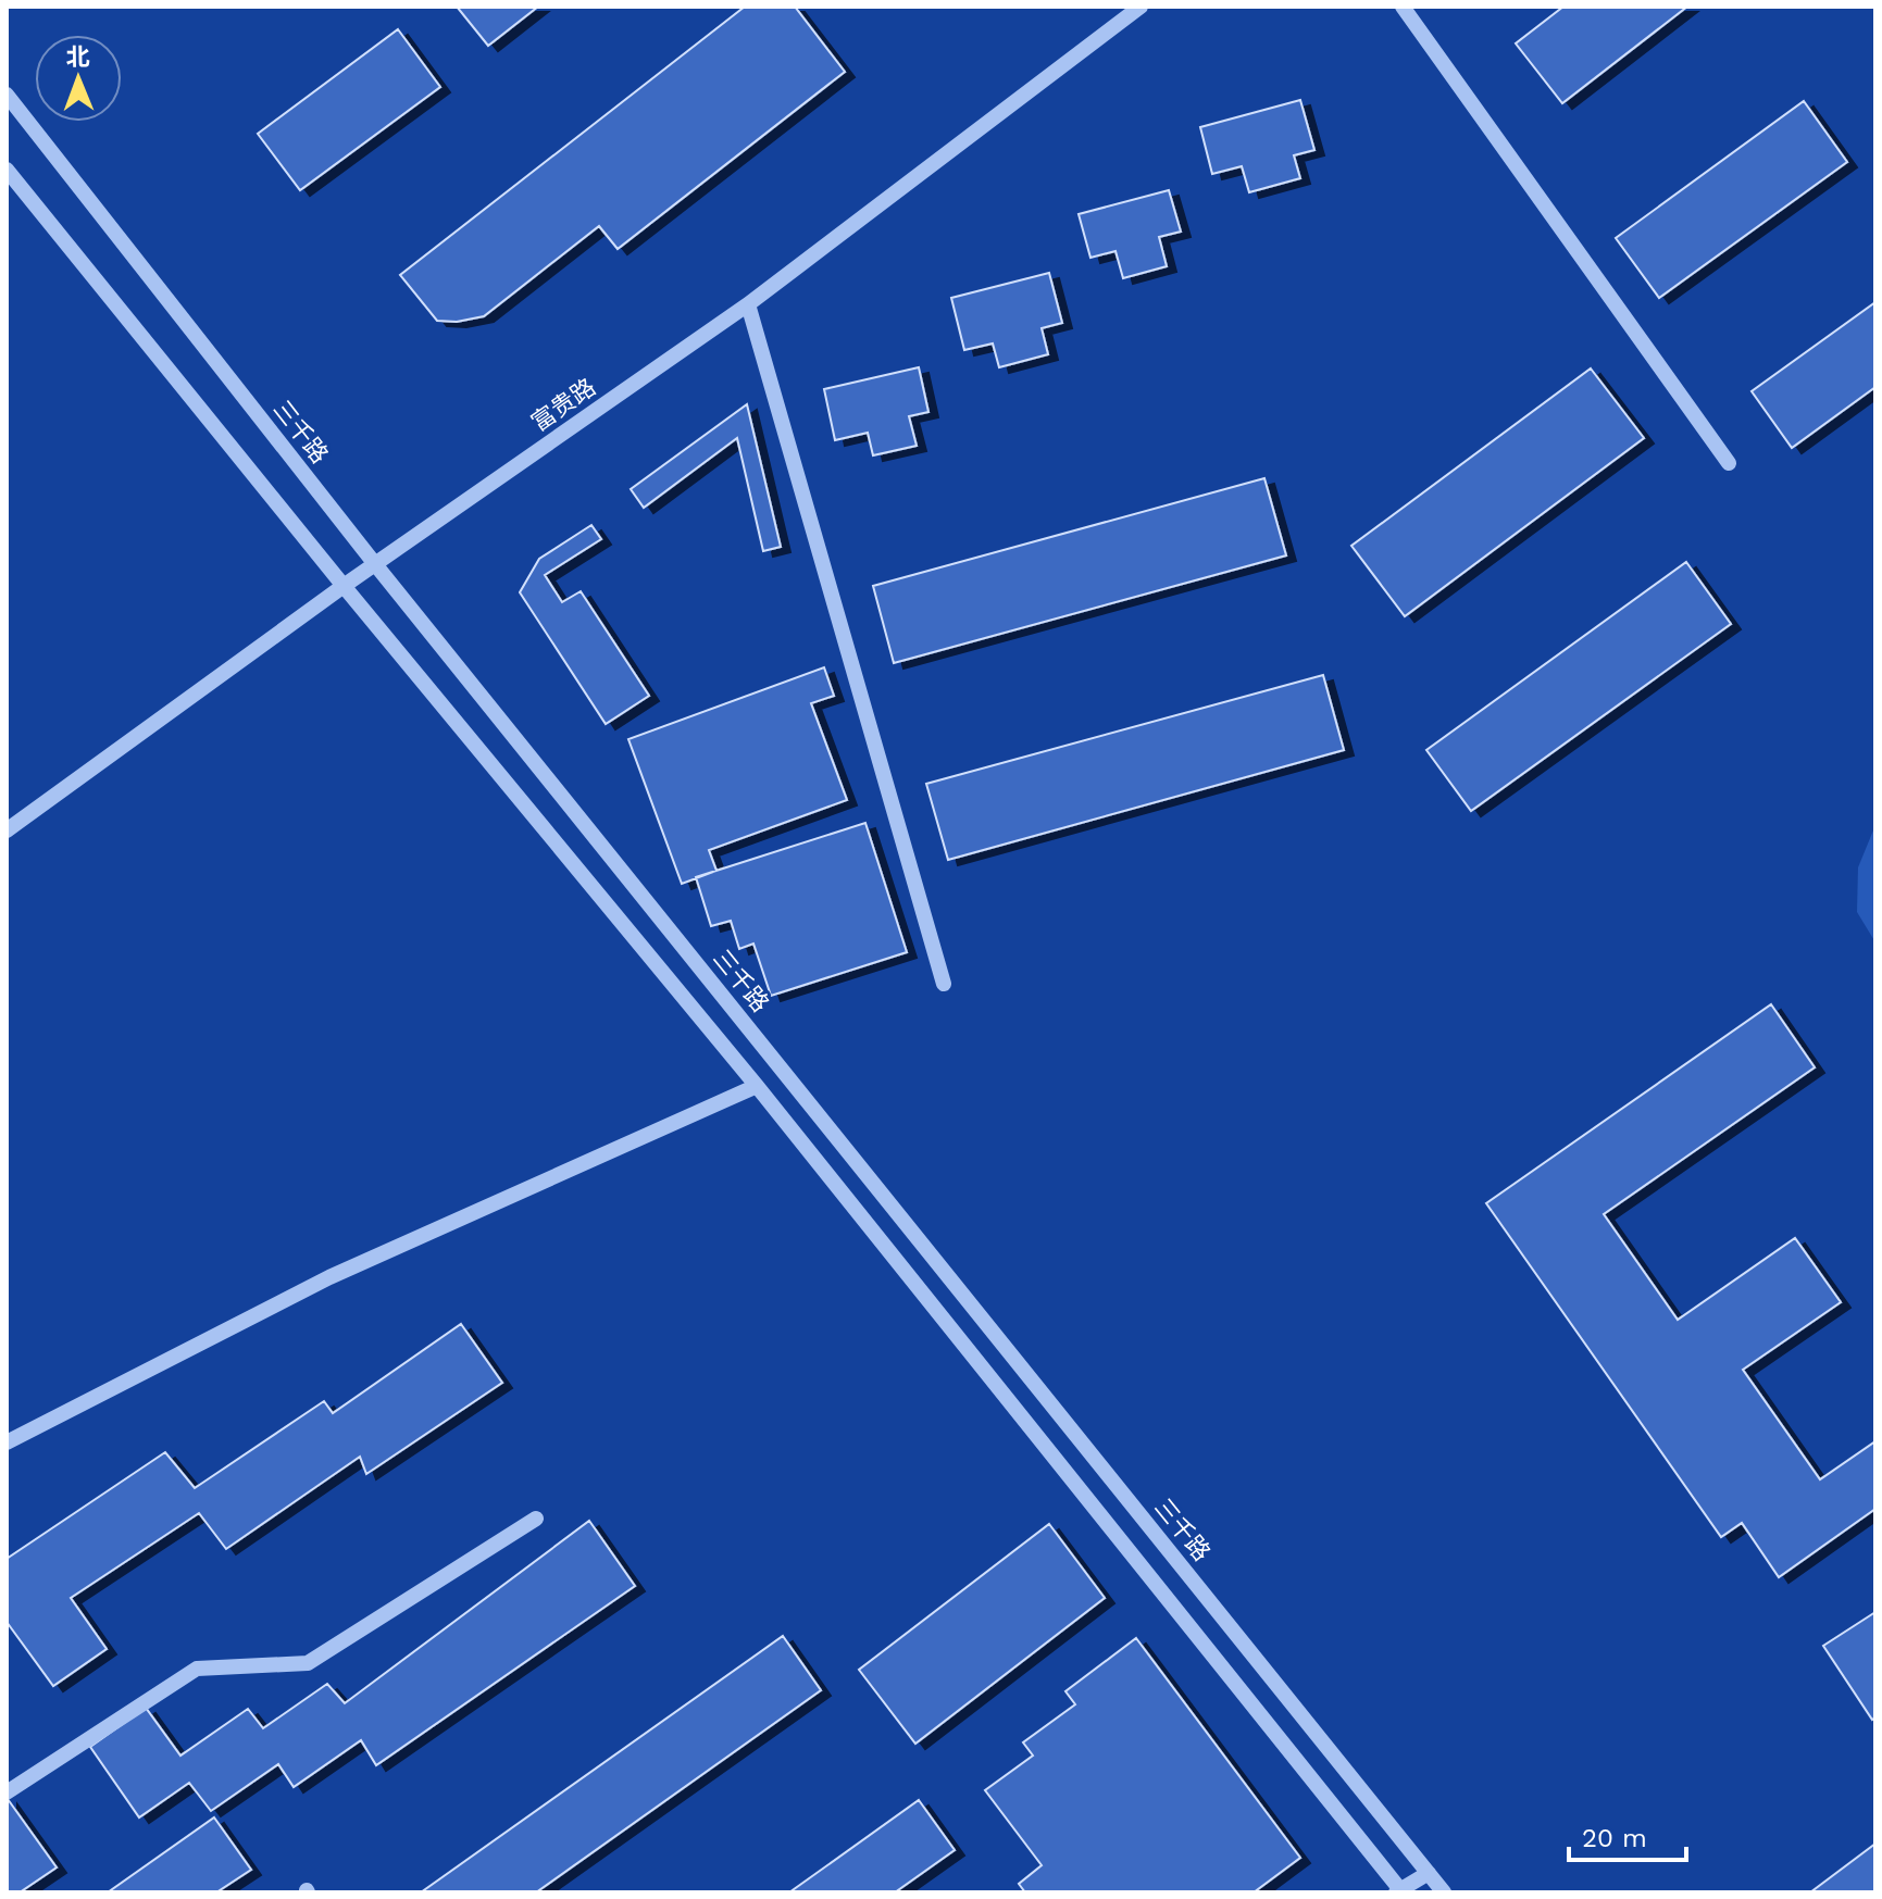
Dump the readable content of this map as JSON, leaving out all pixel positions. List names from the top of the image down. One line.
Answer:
{"streets":{"street":["富贵路","三千路"]},"crossings":[["富贵路","三千路"]],"scale_bar":"20 m","north":"top"}
